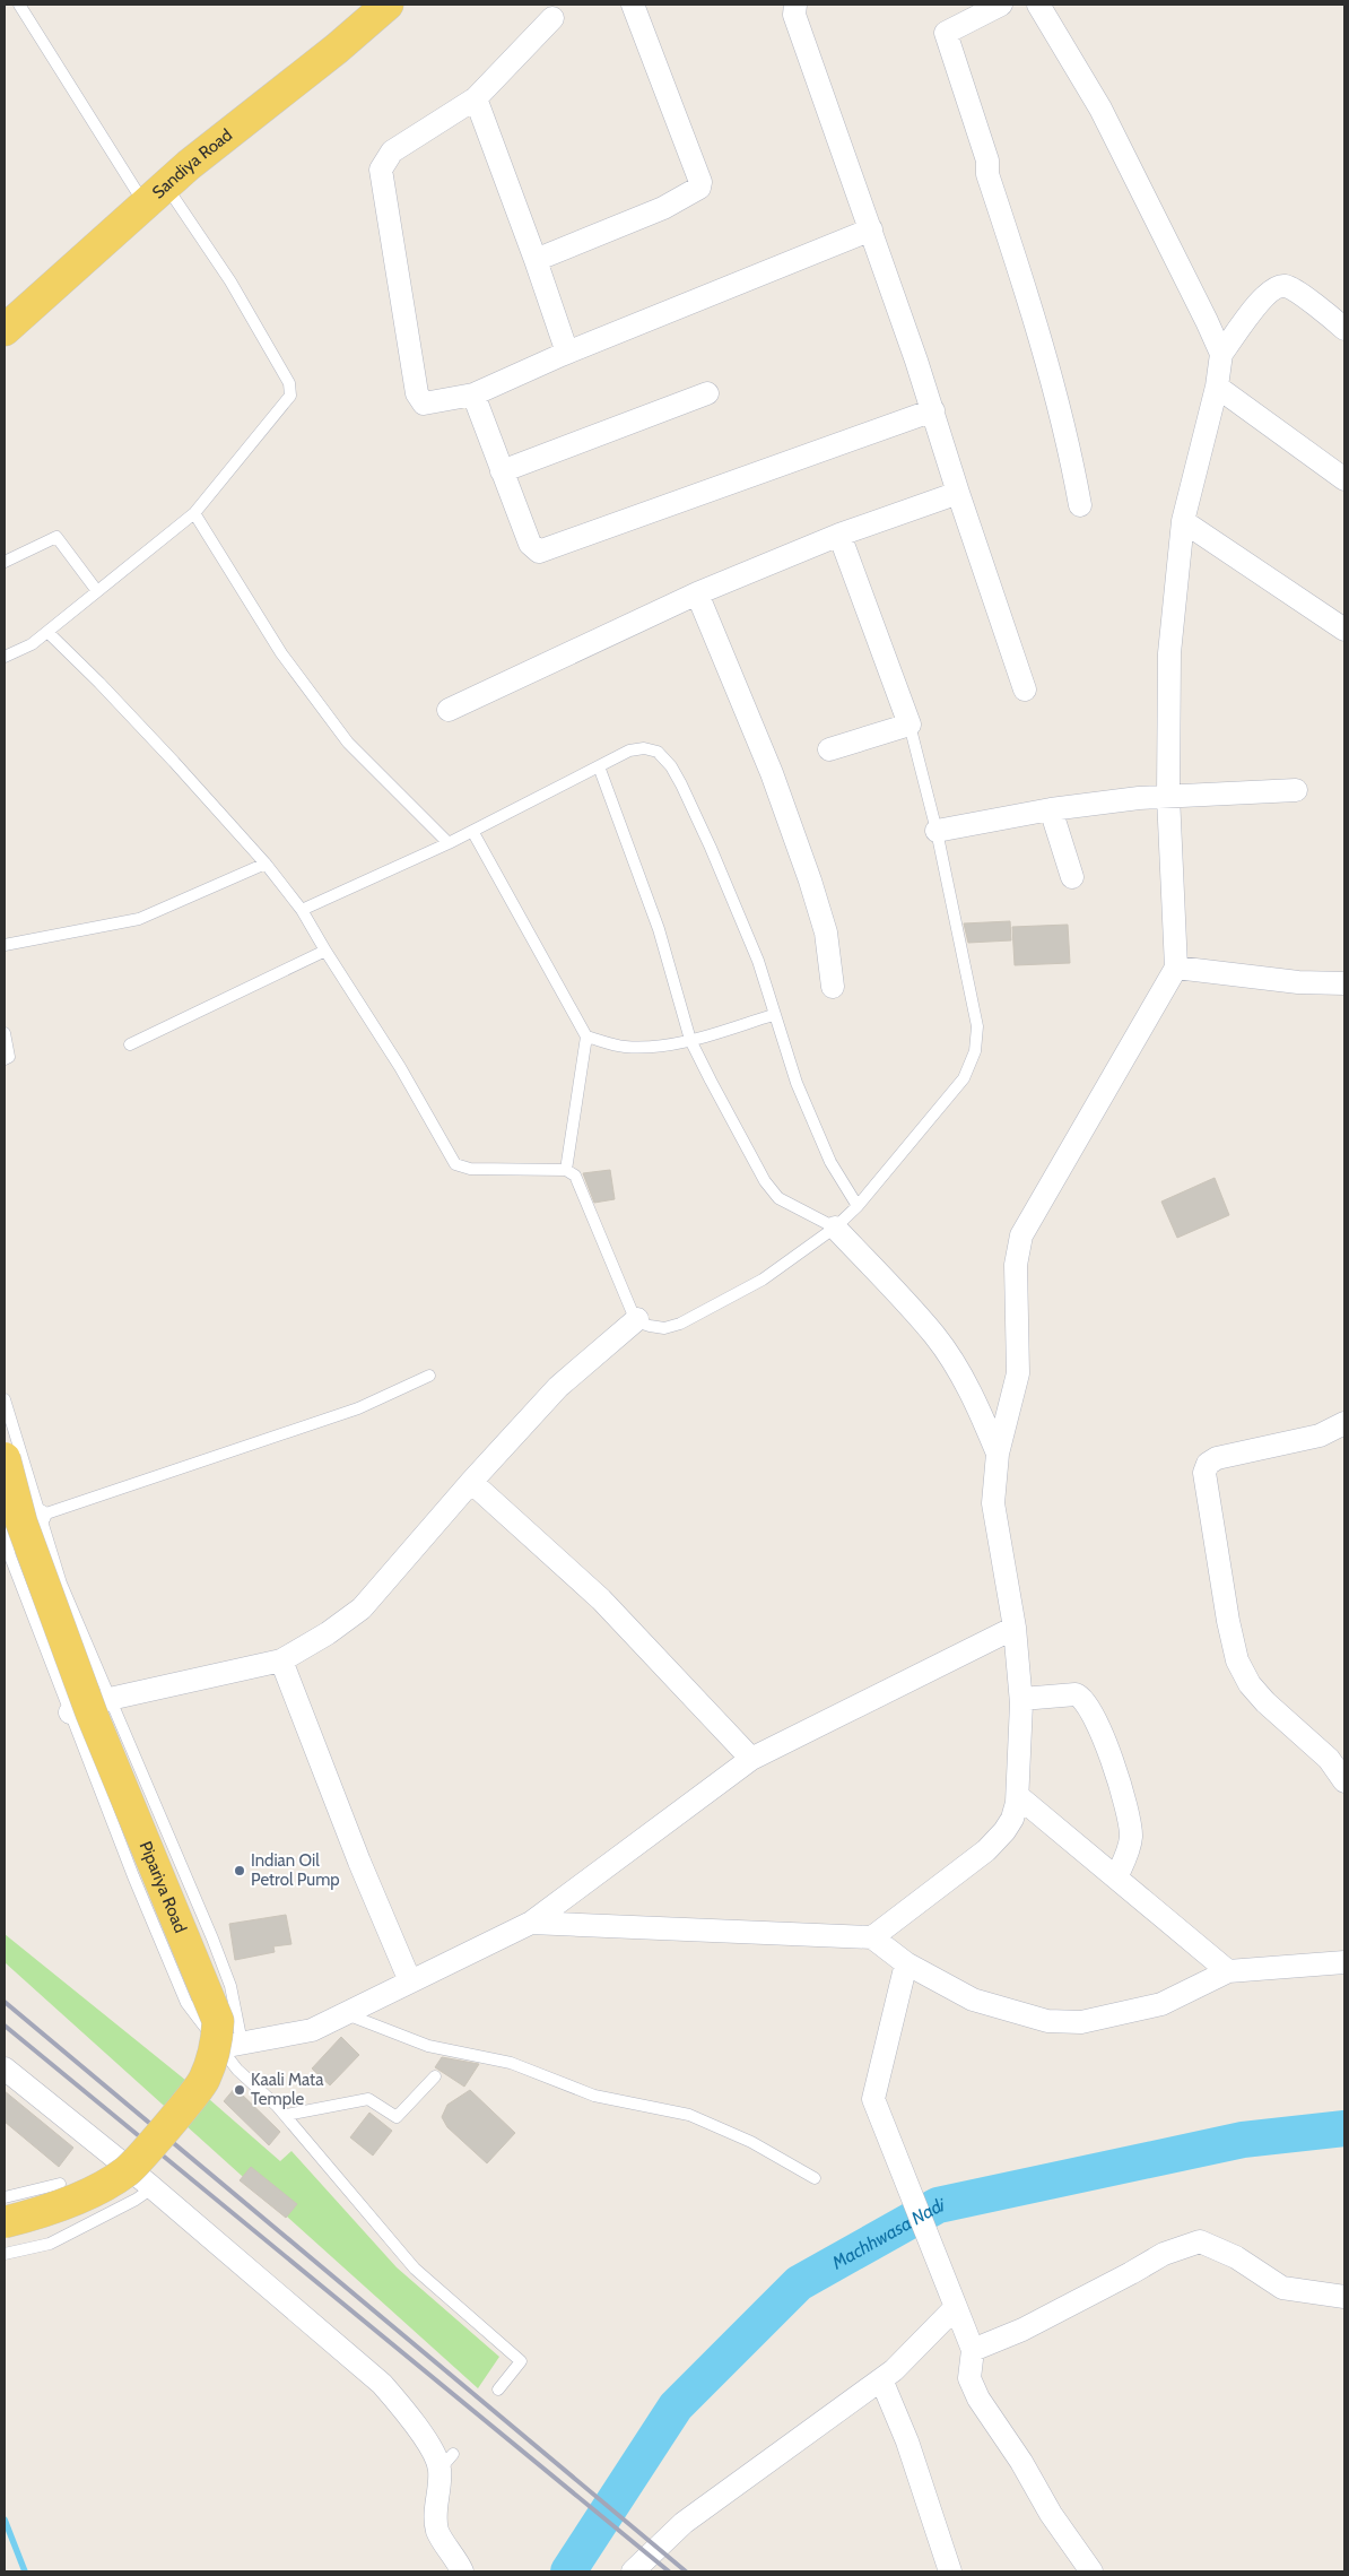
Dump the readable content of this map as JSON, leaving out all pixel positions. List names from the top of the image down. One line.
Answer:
{"streets":{"main road":["Sandiya Road","Pipariya Road"]},"water":["Machhwasa Nadi"],"places":["Indian Oil Petrol Pump","Kaali Mata Temple"]}
